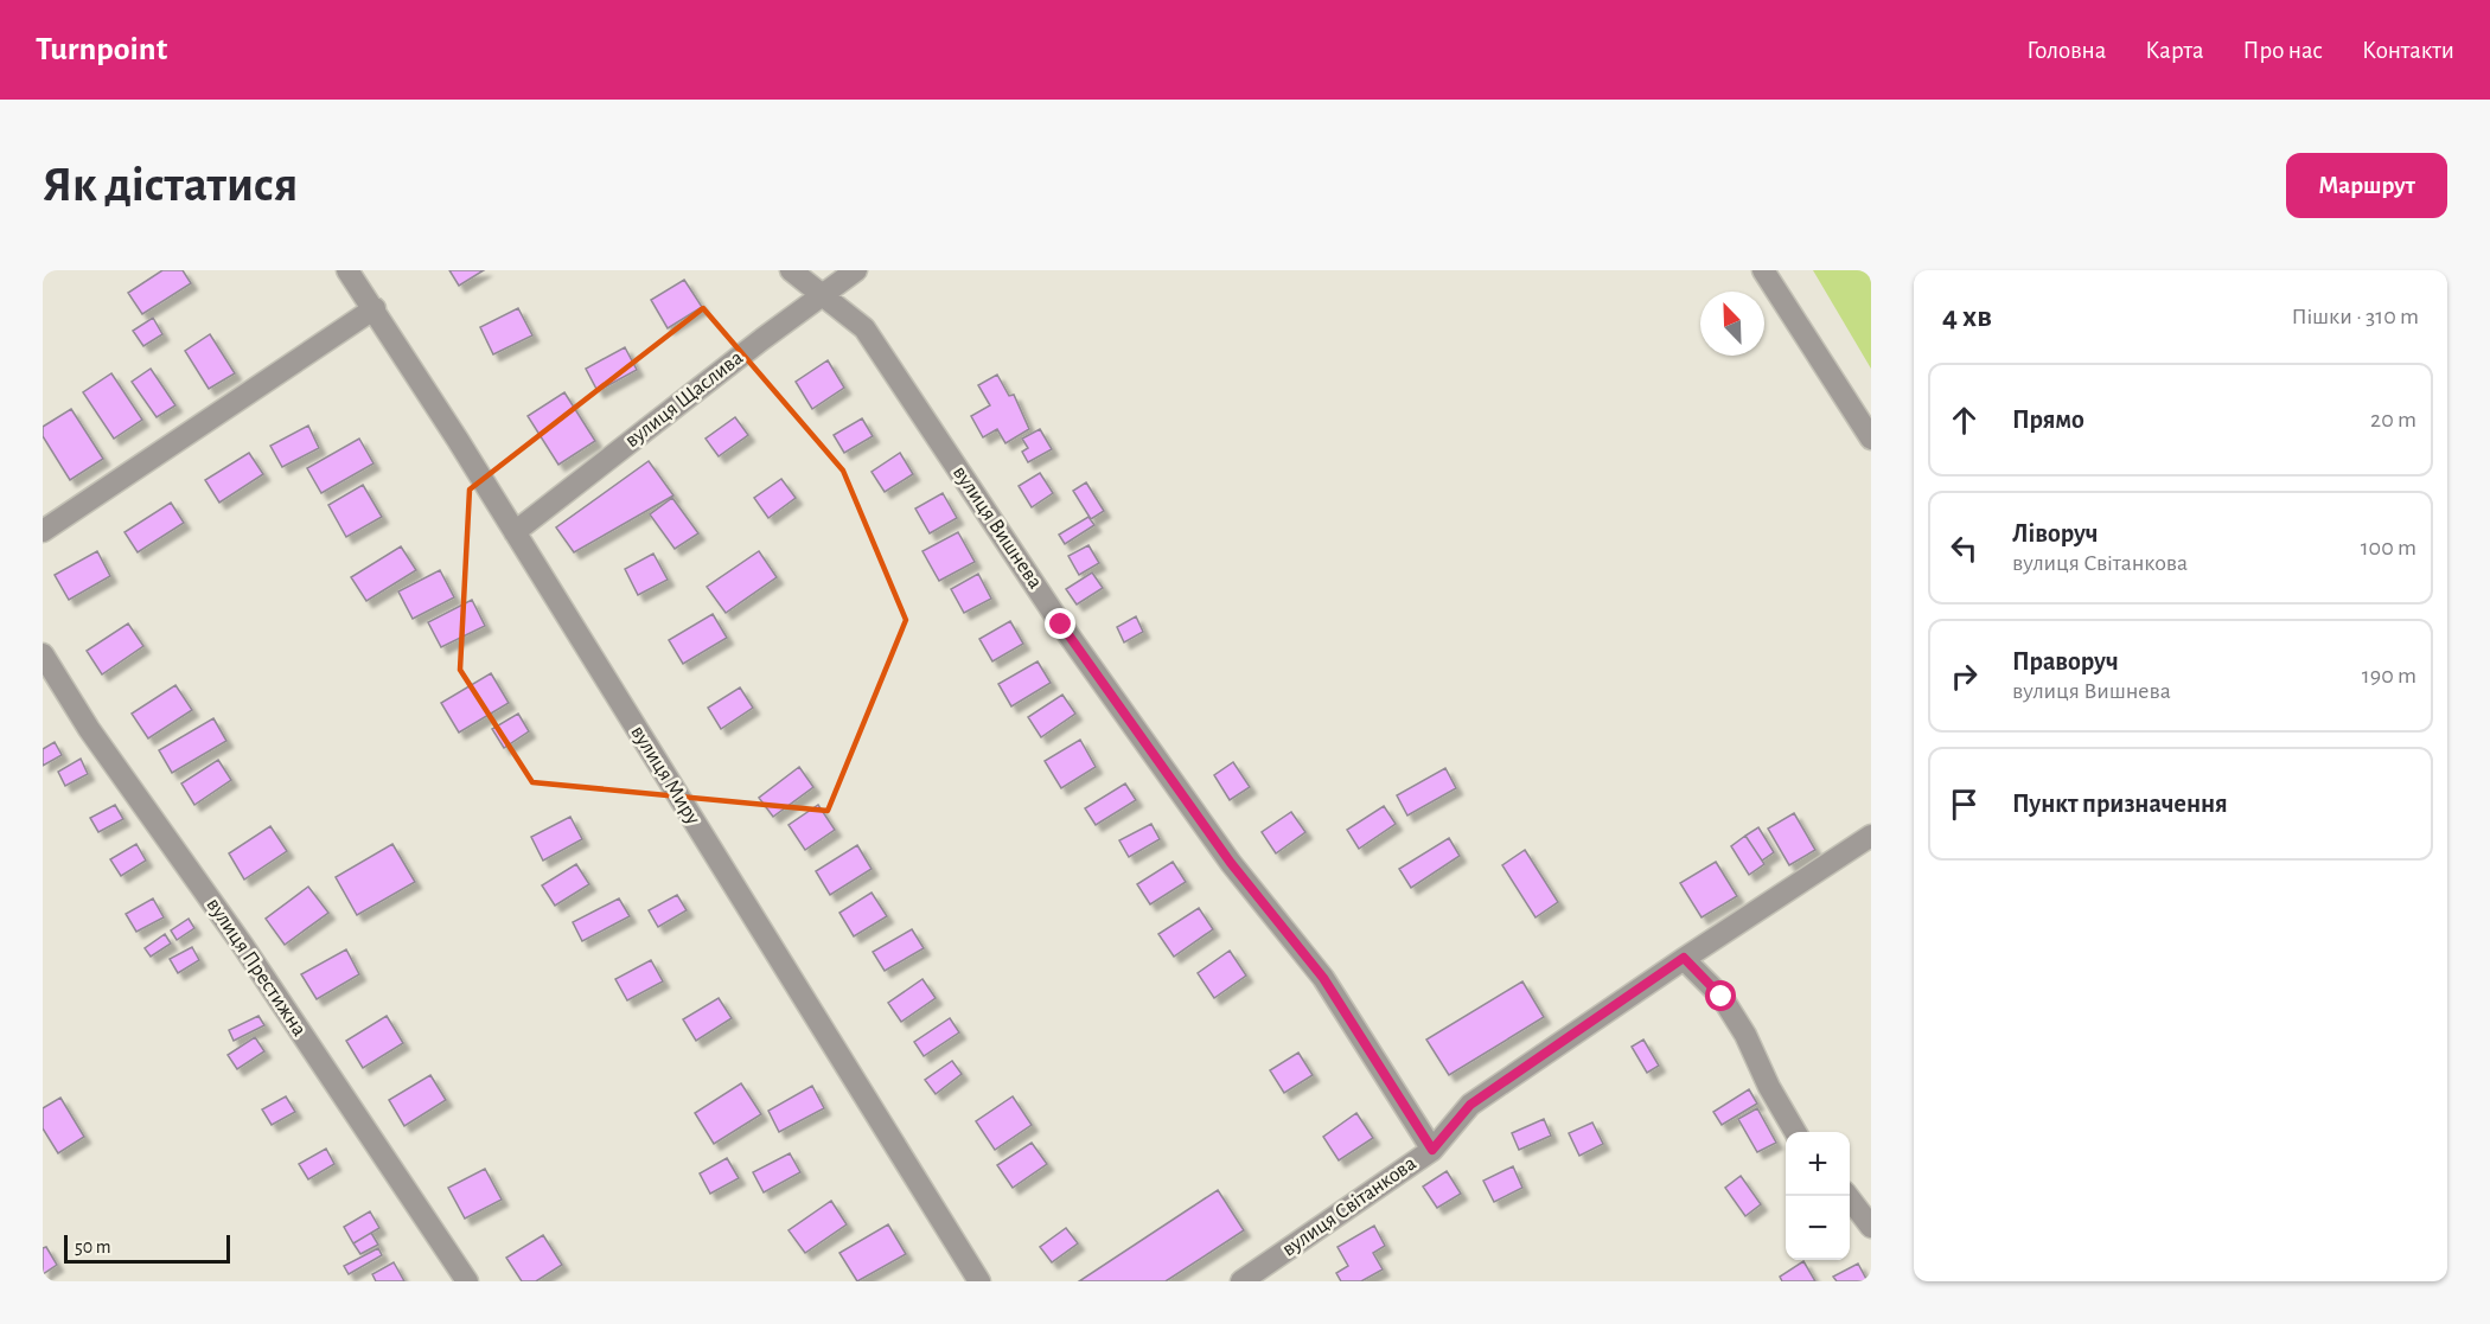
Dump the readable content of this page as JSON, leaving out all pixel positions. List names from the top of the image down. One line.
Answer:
{"streets":{"street":["вулиця Щаслива","вулиця Вишнева","вулиця Миру","вулиця Престижна","вулиця Світанкова"]},"crossings":[["вулиця Щаслива","вулиця Вишнева"],["вулиця Щаслива","вулиця Миру"],["вулиця Вишнева","вулиця Світанкова"]],"scale_bar":"50 m","north":"top left","page":{"header":"Turnpoint","nav":["Головна","Карта","Про нас","Контакти"],"buttons":"Маршрут","title":"Як дістатися","heading":["4 хв","Пішки · 310 m"],"list":[["Прямо","20 m"],["Ліворуч","вулиця Світанкова","100 m"],["Праворуч","вулиця Вишнева","190 m"],"Пункт призначення"],"map_buttons":["+","−"],"scale":"50 m"}}
